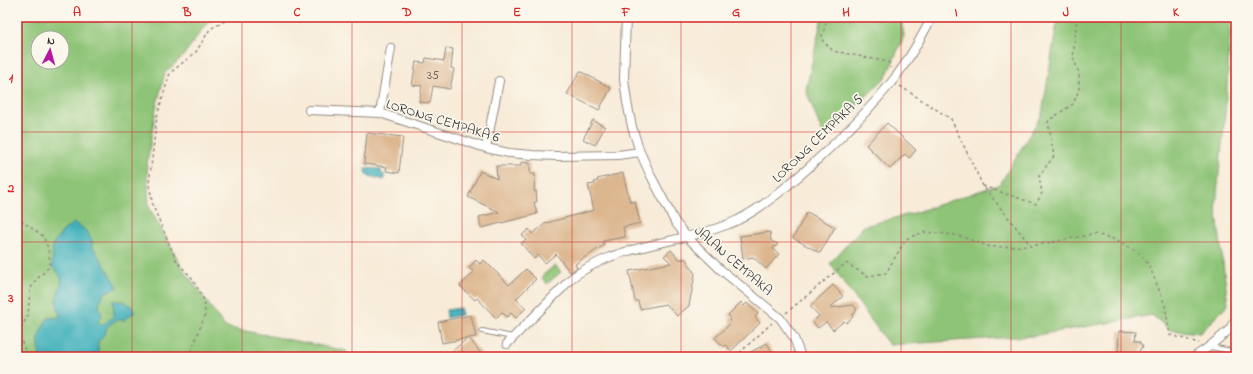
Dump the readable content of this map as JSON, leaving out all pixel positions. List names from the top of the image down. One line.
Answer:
{"streets":{"street":["LORONG CEMPAKA 6","LORONG CEMPAKA 5","JALAN CEMPAKA"]},"crossings":[["LORONG CEMPAKA 6","JALAN CEMPAKA"],["LORONG CEMPAKA 5","JALAN CEMPAKA"]],"house_numbers":["35"],"north":"top","grid":{"columns":["A","B","C","D","E","F","G","H","I","J","K"],"rows":["1","2","3"]}}
